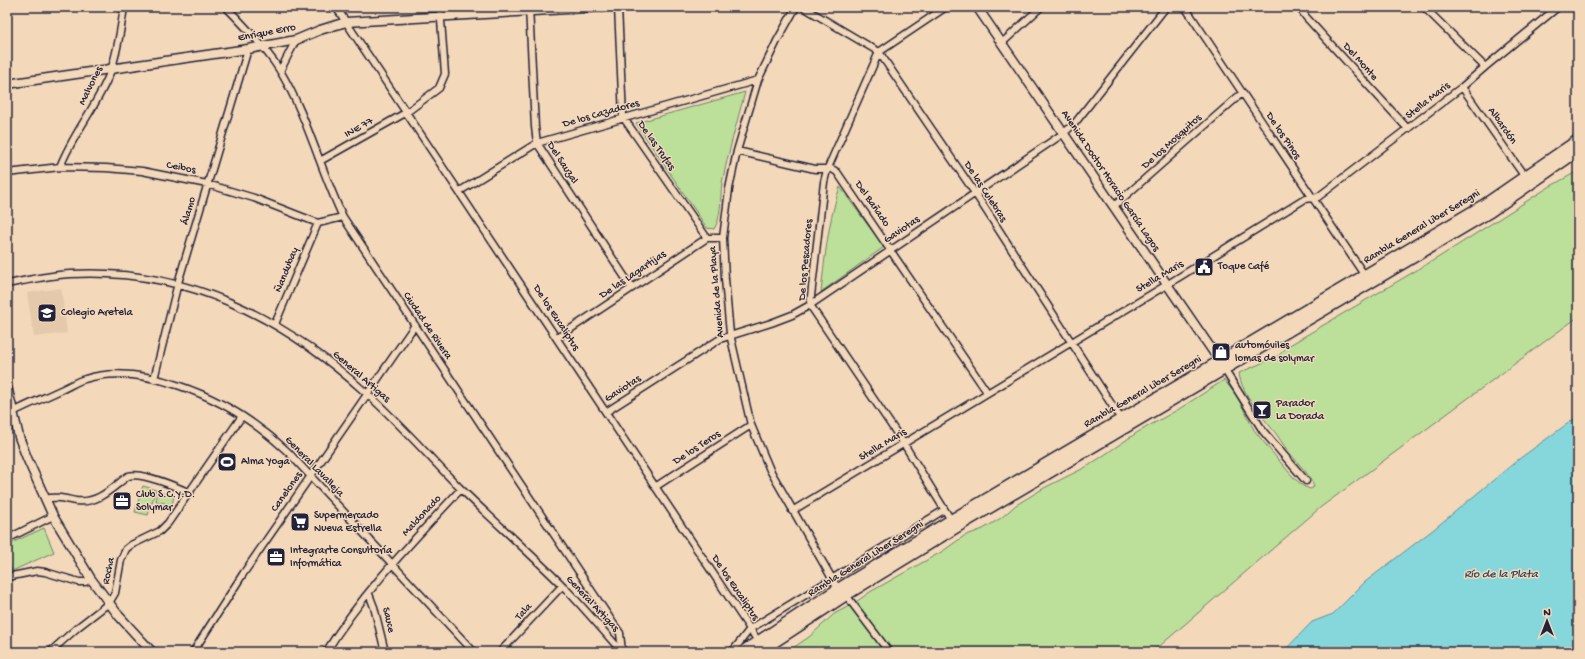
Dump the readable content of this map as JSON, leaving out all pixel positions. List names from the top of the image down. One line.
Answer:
{"streets":{"main road":["Rambla General Liber Seregni"],"street":["Enrique Erro","Del Monte","Malvones","Stella Maris","De los Cazadores","Albardón","INE 77","De los Pinos","De los Mosquitos","De las Trufas","Del Sauzal","Ceibos","Avenida Doctor Horacio García Lagos","De las Culebras","Del Bañado","Álamo","Gaviotas","De los Pescadores","Ñandubay","De las Lagartijas","Avenida de la Playa","De los Eucaliptus","Ciudad de Rivera","General Artigas","De los Teros","General Lavalleja","Canelones","Maldonado","Rocha","Tala","Sauce"]},"crossings":[["Enrique Erro","Malvones"],["Enrique Erro","INE 77"],["Enrique Erro","Del Sauzal"],["Enrique Erro","Álamo"],["Enrique Erro","De los Eucaliptus"],["Enrique Erro","Ciudad de Rivera"],["Del Monte","Stella Maris"],["Malvones","Ceibos"],["Stella Maris","Albardón"],["Stella Maris","De los Pinos"],["Stella Maris","Avenida Doctor Horacio García Lagos"],["Stella Maris","De las Culebras"],["Stella Maris","Del Bañado"],["Stella Maris","De los Pescadores"],["Stella Maris","Avenida de la Playa"],["De los Cazadores","De las Trufas"],["De los Cazadores","Del Sauzal"],["De los Cazadores","Avenida de la Playa"],["De los Cazadores","De los Eucaliptus"],["Albardón","Rambla General Liber Seregni"],["INE 77","De los Eucaliptus"],["INE 77","Ciudad de Rivera"],["De los Pinos","De los Mosquitos"],["De los Pinos","Rambla General Liber Seregni"],["De los Mosquitos","Avenida Doctor Horacio García Lagos"],["De las Trufas","De las Lagartijas"],["Del Sauzal","De las Lagartijas"],["Ceibos","Álamo"],["Ceibos","Ñandubay"],["Avenida Doctor Horacio García Lagos","Rambla General Liber Seregni"],["Avenida Doctor Horacio García Lagos","Gaviotas"],["De las Culebras","Rambla General Liber Seregni"],["De las Culebras","Gaviotas"],["De las Culebras","De los Pescadores"],["Del Bañado","Gaviotas"],["Del Bañado","De los Pescadores"],["Del Bañado","Avenida de la Playa"],["Álamo","General Artigas"],["Álamo","General Lavalleja"],["Rambla General Liber Seregni","De los Pescadores"],["Rambla General Liber Seregni","Avenida de la Playa"],["Rambla General Liber Seregni","De los Eucaliptus"],["Gaviotas","De los Pescadores"],["Gaviotas","Avenida de la Playa"],["Gaviotas","De los Eucaliptus"],["Ñandubay","General Artigas"],["De las Lagartijas","De los Eucaliptus"],["Avenida de la Playa","De los Teros"],["De los Eucaliptus","De los Teros"],["Ciudad de Rivera","General Artigas"],["Ciudad de Rivera","Canelones"],["General Artigas","Canelones"],["General Artigas","Maldonado"],["General Artigas","Tala"],["General Lavalleja","Canelones"],["General Lavalleja","Maldonado"],["General Lavalleja","Rocha"],["Maldonado","Sauce"]],"water":["Río de la Plata"],"places":{"public building":["Toque Café"],"school or university":["Colegio Aretela"],"shop":["automóviles lomas de solymar"],"bar":["Parador La Dorada"],"sports":["Alma Yoga"],"office":["Club S.C.Y.D. Solymar","Integrarte Consultoría Informática"],"supermarket":["Supermercado Nueva Estrella"]},"north":"top"}
